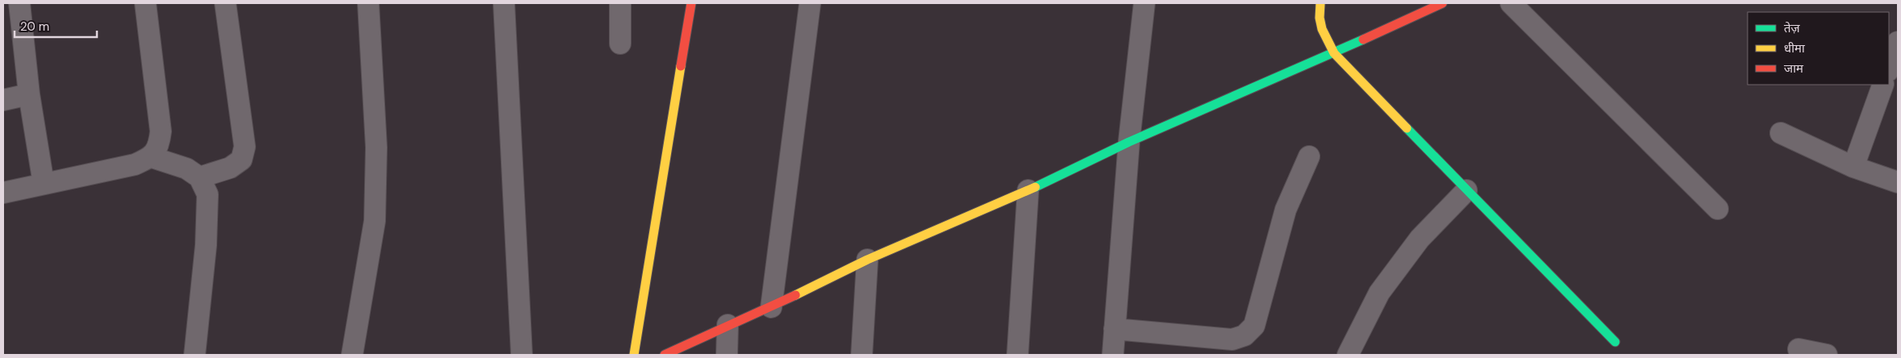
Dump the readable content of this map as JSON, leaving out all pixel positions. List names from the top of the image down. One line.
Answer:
{"legend":["तेज़","धीमा","जाम"],"scale_bar":"20 m"}
